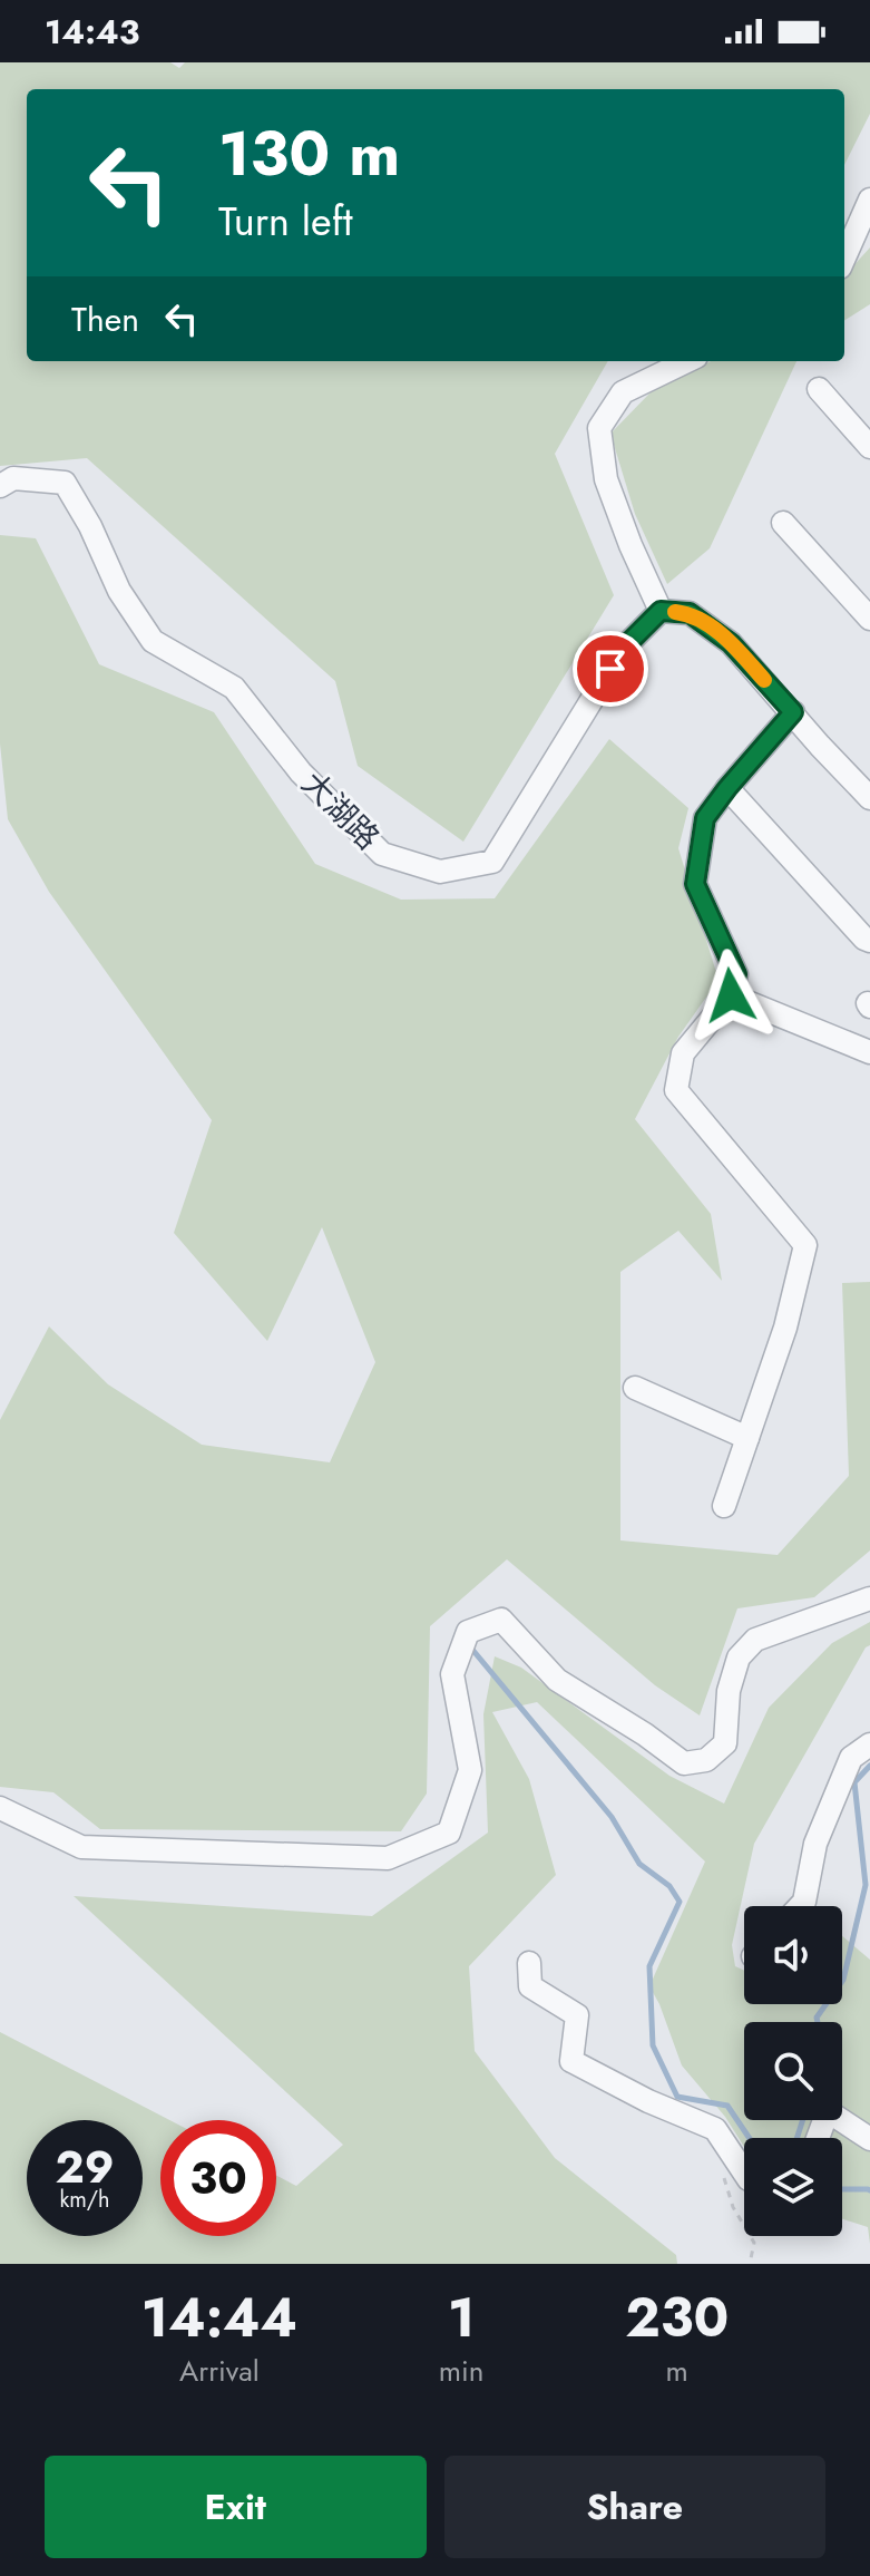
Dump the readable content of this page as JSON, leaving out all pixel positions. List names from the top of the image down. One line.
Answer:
{"streets":{"street":["大湖路"]},"page":{"status":"14:43","turn":["130 m","Turn left"],"then":"Then","speed":"29 km/h","limit":"30","eta":["14:44","Arrival","1","min","230","m"],"buttons":["Exit","Share"]}}
